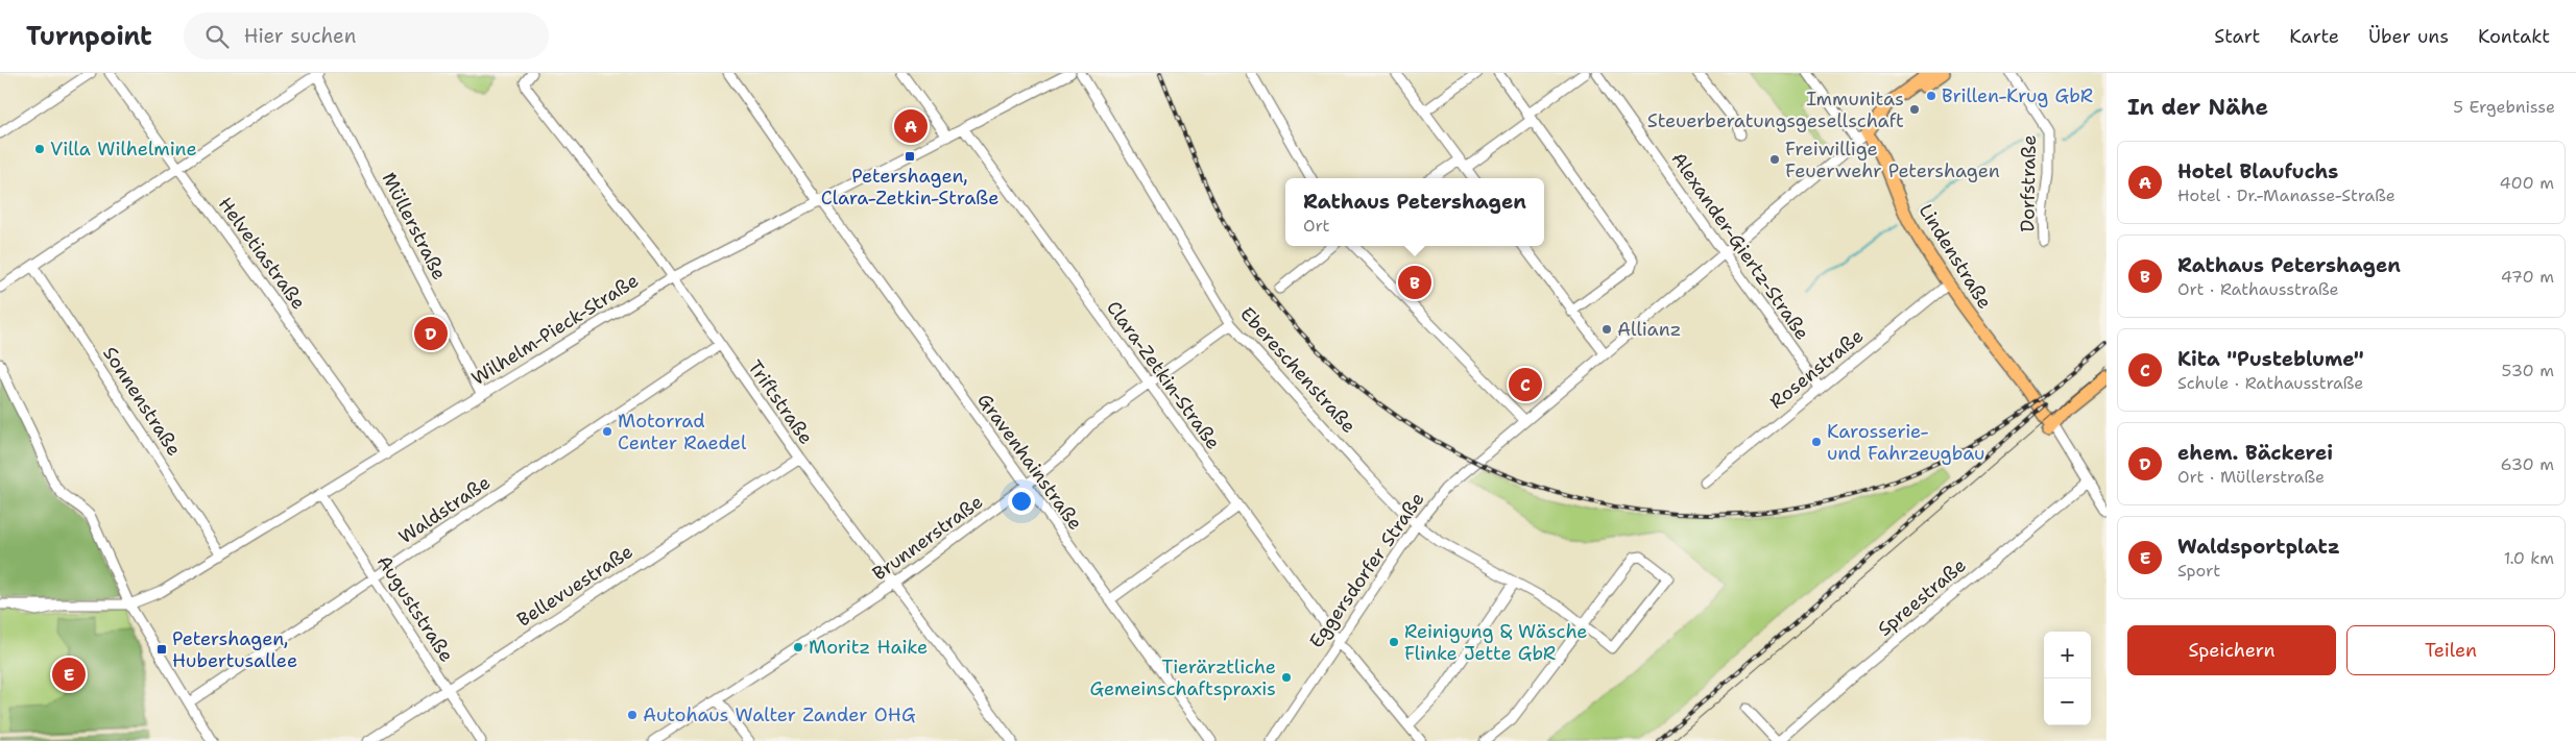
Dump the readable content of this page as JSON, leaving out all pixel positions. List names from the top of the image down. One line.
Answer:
{"streets":{"main road":["Lindenstraße"],"street":["Dorfstraße","Müllerstraße","Alexander-Giertz-Straße","Helvetiastraße","Wilhelm-Pieck-Straße","Rosenstraße","Ebereschenstraße","Clara-Zetkin-Straße","Sonnenstraße","Triftstraße","Gravenhainstraße","Waldstraße","Brunnerstraße","Eggersdorfer Straße","Bellevuestraße","Spreestraße","Auguststraße"]},"crossings":[["Müllerstraße","Wilhelm-Pieck-Straße"],["Alexander-Giertz-Straße","Rosenstraße"],["Alexander-Giertz-Straße","Eggersdorfer Straße"],["Helvetiastraße","Wilhelm-Pieck-Straße"],["Lindenstraße","Rosenstraße"],["Lindenstraße","Eggersdorfer Straße"],["Wilhelm-Pieck-Straße","Clara-Zetkin-Straße"],["Wilhelm-Pieck-Straße","Sonnenstraße"],["Wilhelm-Pieck-Straße","Triftstraße"],["Wilhelm-Pieck-Straße","Gravenhainstraße"],["Wilhelm-Pieck-Straße","Auguststraße"],["Ebereschenstraße","Brunnerstraße"],["Ebereschenstraße","Eggersdorfer Straße"],["Clara-Zetkin-Straße","Brunnerstraße"],["Clara-Zetkin-Straße","Eggersdorfer Straße"],["Triftstraße","Waldstraße"],["Triftstraße","Brunnerstraße"],["Triftstraße","Bellevuestraße"],["Gravenhainstraße","Brunnerstraße"],["Waldstraße","Auguststraße"],["Bellevuestraße","Auguststraße"]],"places":{"other":["Brillen-Krug GbR","Immunitas Steuerberatungsgesellschaft","Villa Wilhelmine","Freiwillige Feuerwehr Petershagen","Allianz","Motorrad Center Raedel","Karosserie- und Fahrzeugbau","Reinigung & Wäsche Flinke Jette GbR","Moritz Haike","Tierärztliche Gemeinschaftspraxis","Autohaus Walter Zander OHG"],"transit":["Petershagen, Clara-Zetkin-Straße","Petershagen, Hubertusallee"]},"page":{"header":"Turnpoint","search":"Hier suchen","nav":["Start","Karte","Über uns","Kontakt"],"heading":["In der Nähe","5 Ergebnisse"],"pins":["A","B","D","C","E"],"list":[{"mark":"A","name":"Hotel Blaufuchs","note":"Hotel · Dr.-Manasse-Straße","value":"400 m"},{"mark":"B","name":"Rathaus Petershagen","note":"Ort · Rathausstraße","value":"470 m"},{"mark":"C","name":"Kita \"Pusteblume\"","note":"Schule · Rathausstraße","value":"530 m"},{"mark":"D","name":"ehem. Bäckerei","note":"Ort · Müllerstraße","value":"630 m"},{"mark":"E","name":"Waldsportplatz","note":"Sport","value":"1.0 km"}],"popup":["Rathaus Petershagen","Ort"],"buttons":["Speichern","Teilen"],"map_buttons":["+","−"]}}
